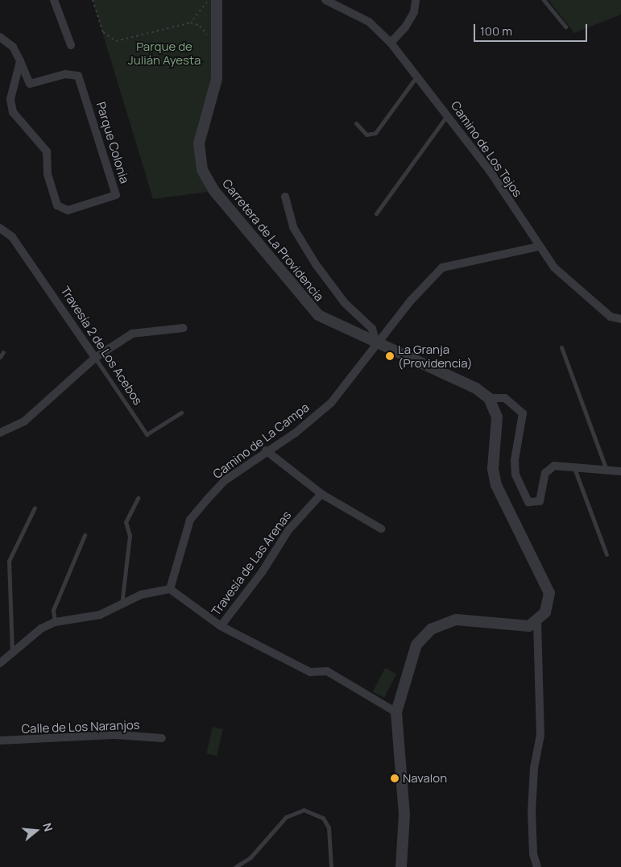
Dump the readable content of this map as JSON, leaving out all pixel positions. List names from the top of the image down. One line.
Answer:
{"streets":{"street":["Parque Colonia","Camino de Los Tejos","Carretera de La Providencia","Travesía 2 de Los Acebos","Camino de La Campa","Travesía de Las Arenas","Calle de Los Naranjos"]},"crossings":[["Camino de Los Tejos","Camino de La Campa"],["Carretera de La Providencia","Camino de La Campa"]],"parks":["Parque de Julián Ayesta"],"places":["La Granja (Providencia)","Navalon"],"scale_bar":"100 m","north":"right"}
